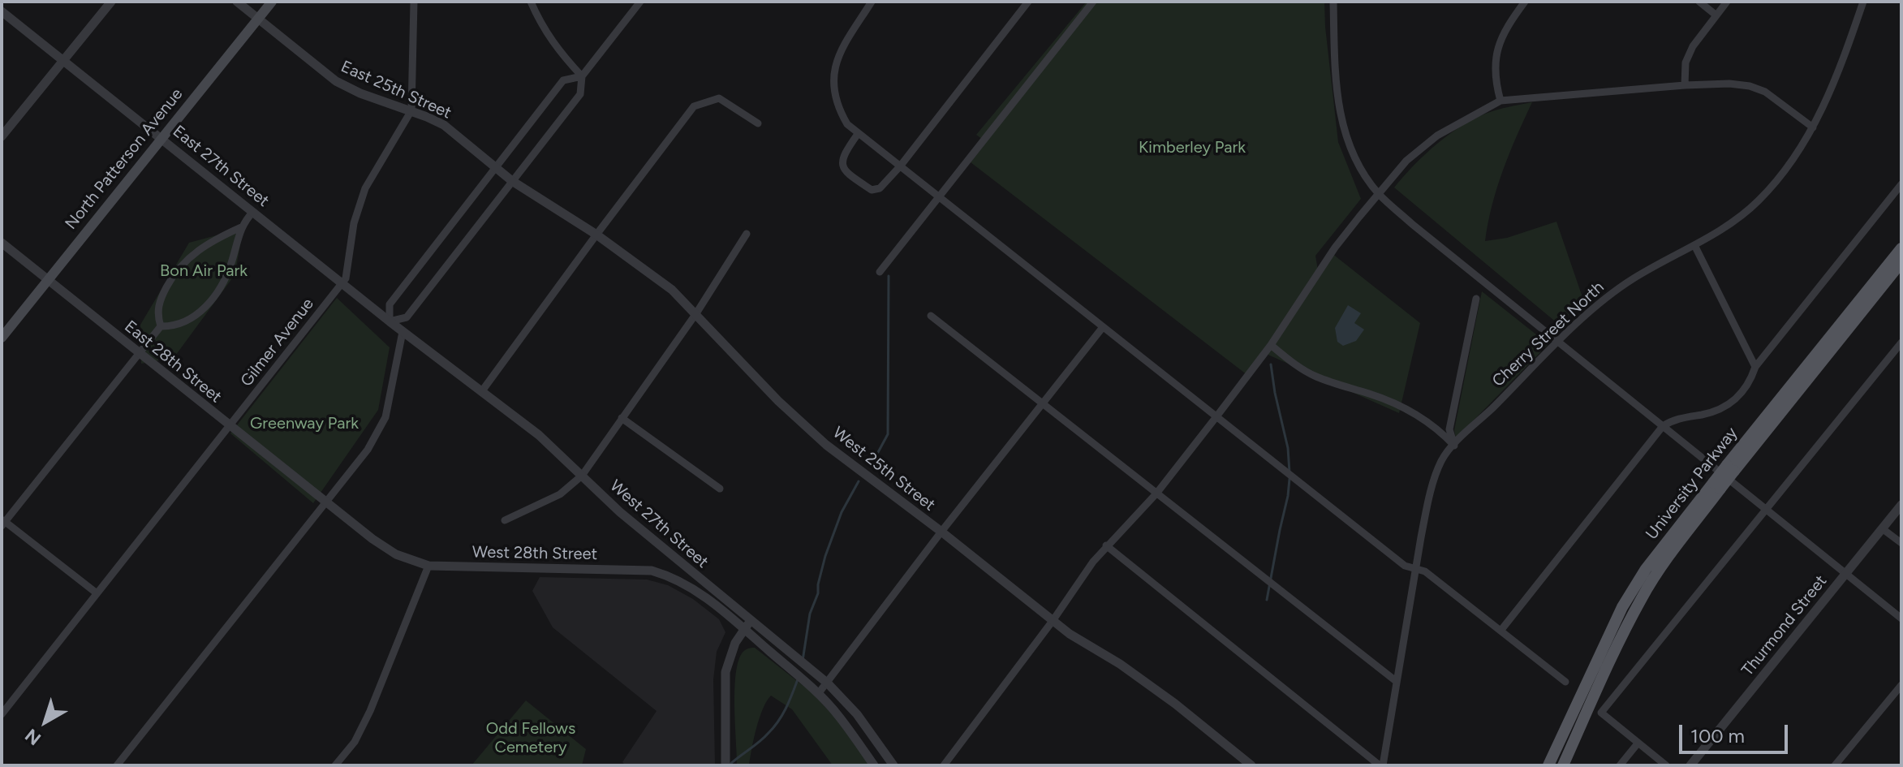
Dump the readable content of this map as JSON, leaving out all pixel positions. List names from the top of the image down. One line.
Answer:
{"streets":{"main road":["North Patterson Avenue","University Parkway"],"street":["East 25th Street","East 27th Street","Cherry Street North","Gilmer Avenue","East 28th Street","West 25th Street","West 27th Street","West 28th Street","Thurmond Street"]},"crossings":[["East 25th Street","North Patterson Avenue"],["East 25th Street","Gilmer Avenue"],["East 25th Street","West 25th Street"],["North Patterson Avenue","East 27th Street"],["North Patterson Avenue","East 28th Street"],["East 27th Street","Gilmer Avenue"],["East 27th Street","West 27th Street"],["Gilmer Avenue","East 28th Street"],["East 28th Street","West 28th Street"]],"parks":["Kimberley Park","Bon Air Park","Greenway Park","Odd Fellows Cemetery"],"scale_bar":"100 m","north":"bottom left"}
